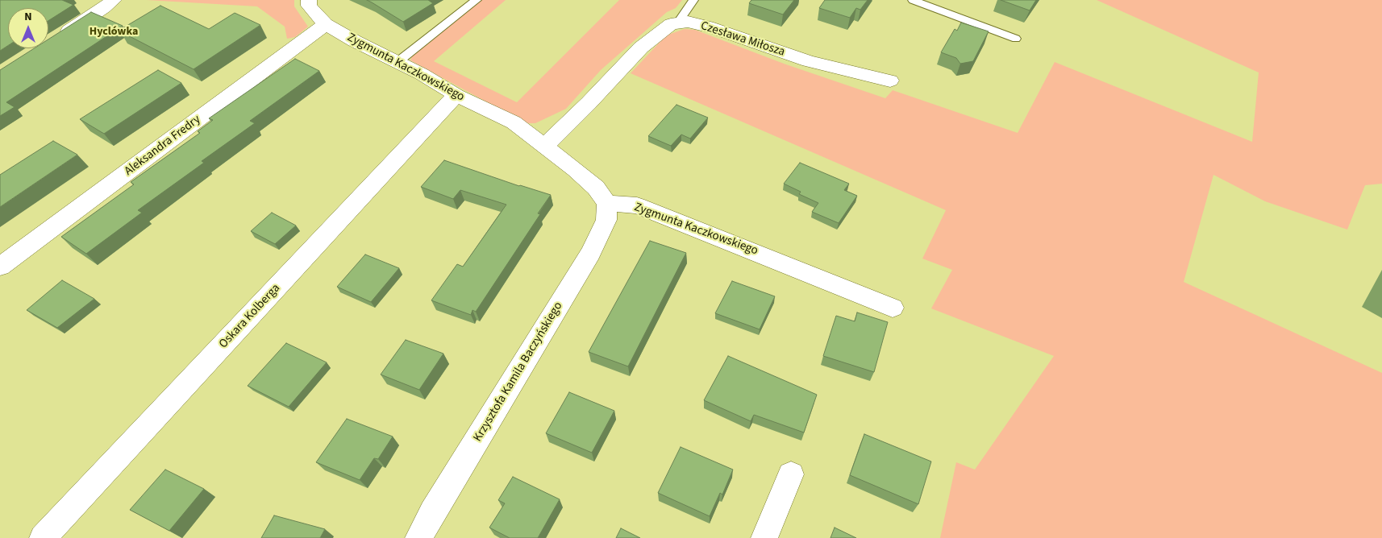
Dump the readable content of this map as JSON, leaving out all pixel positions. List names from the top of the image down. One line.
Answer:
{"streets":{"street":["Czesława Miłosza","Zygmunta Kaczkowskiego","Aleksandra Fredry","Oskara Kolberga","Krzysztofa Kamila Baczyńskiego"]},"crossings":[["Zygmunta Kaczkowskiego","Aleksandra Fredry"],["Zygmunta Kaczkowskiego","Oskara Kolberga"],["Zygmunta Kaczkowskiego","Krzysztofa Kamila Baczyńskiego"]],"districts":["Hyclówka"],"north":"top"}
